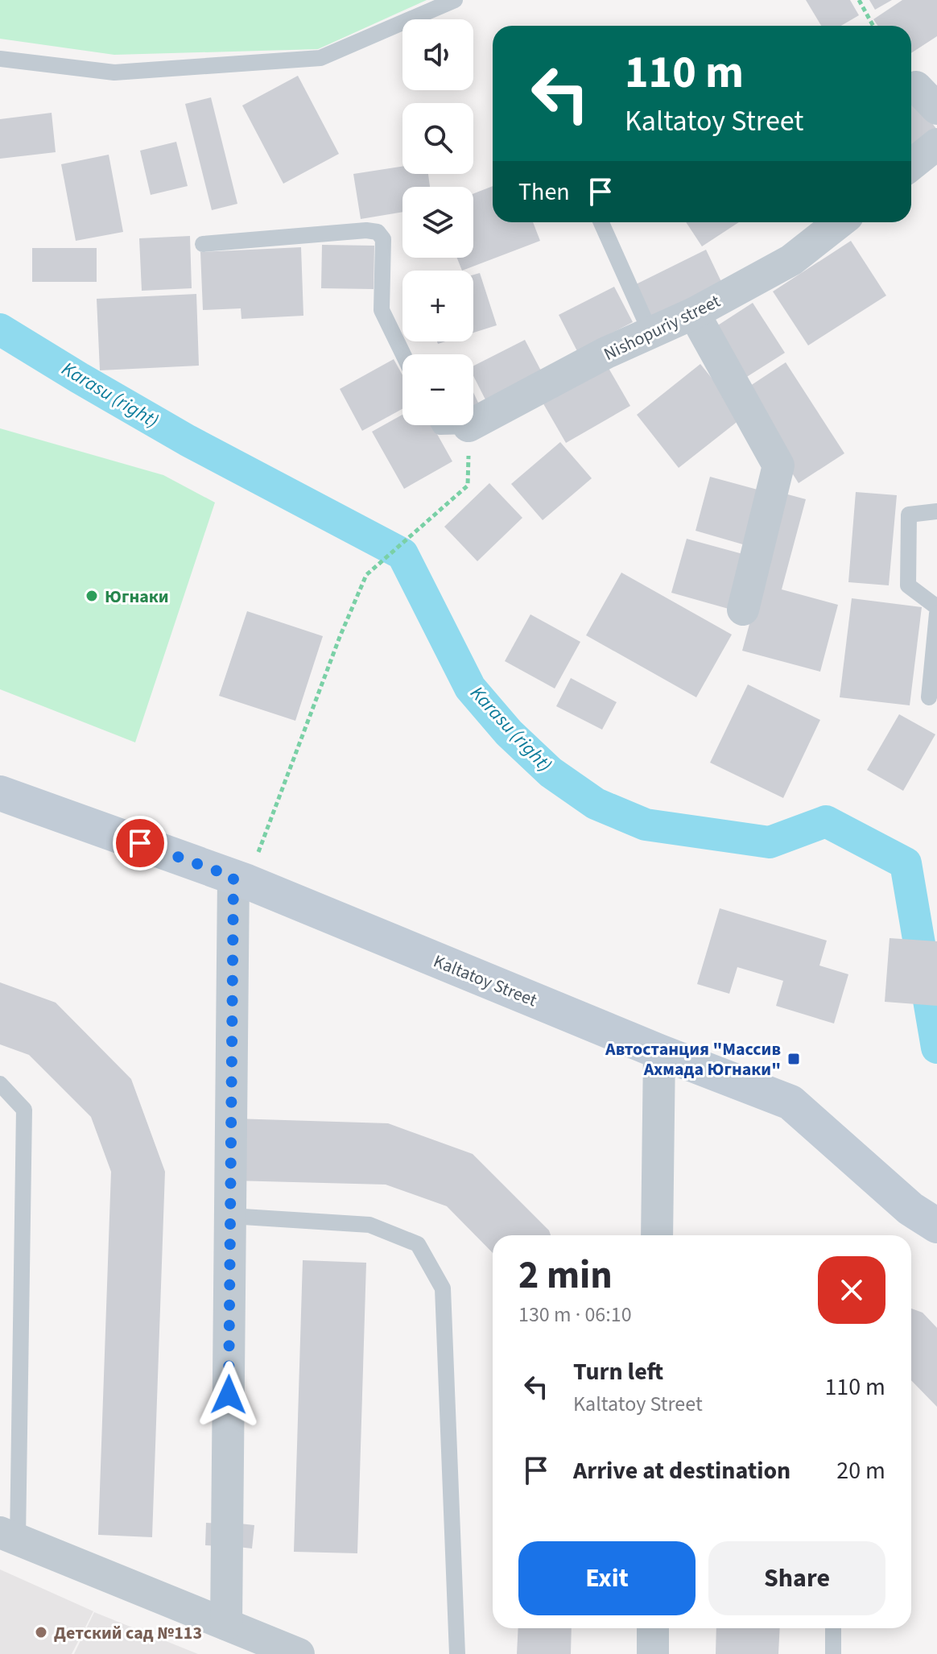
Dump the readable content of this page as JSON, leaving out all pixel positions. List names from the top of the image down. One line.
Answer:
{"streets":{"street":["Nishopuriy street","Kaltatoy Street"]},"water":["Karasu (right)"],"places":{"other":["Югнаки","Детский сад №113"],"transit":["Автостанция \"Массив Ахмада Югнаки\""]},"page":{"map_buttons":["+","−"],"turn":["110 m","Kaltatoy Street"],"then":"Then","heading":["2 min","130 m · 06:10"],"list":[{"name":"Turn left","note":"Kaltatoy Street","value":"110 m"},{"name":"Arrive at destination","value":"20 m"}],"buttons":["Exit","Share"]}}
